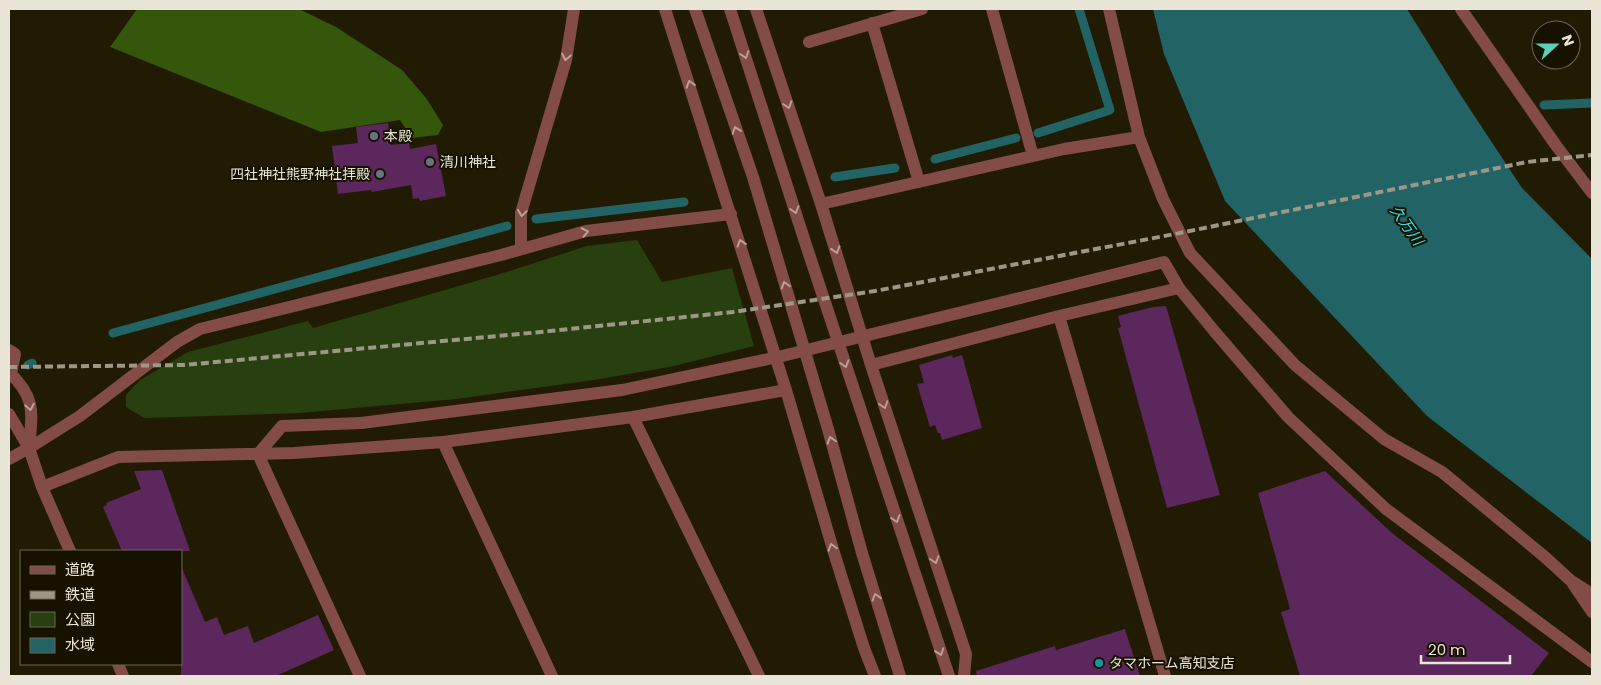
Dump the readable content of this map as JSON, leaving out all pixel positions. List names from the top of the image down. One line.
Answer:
{"water":["久万川"],"places":["本殿","清川神社","四社神社熊野神社拝殿","タマホーム高知支店"],"legend":["道路","鉄道","公園","水域"],"scale_bar":"20 m","north":"right"}
